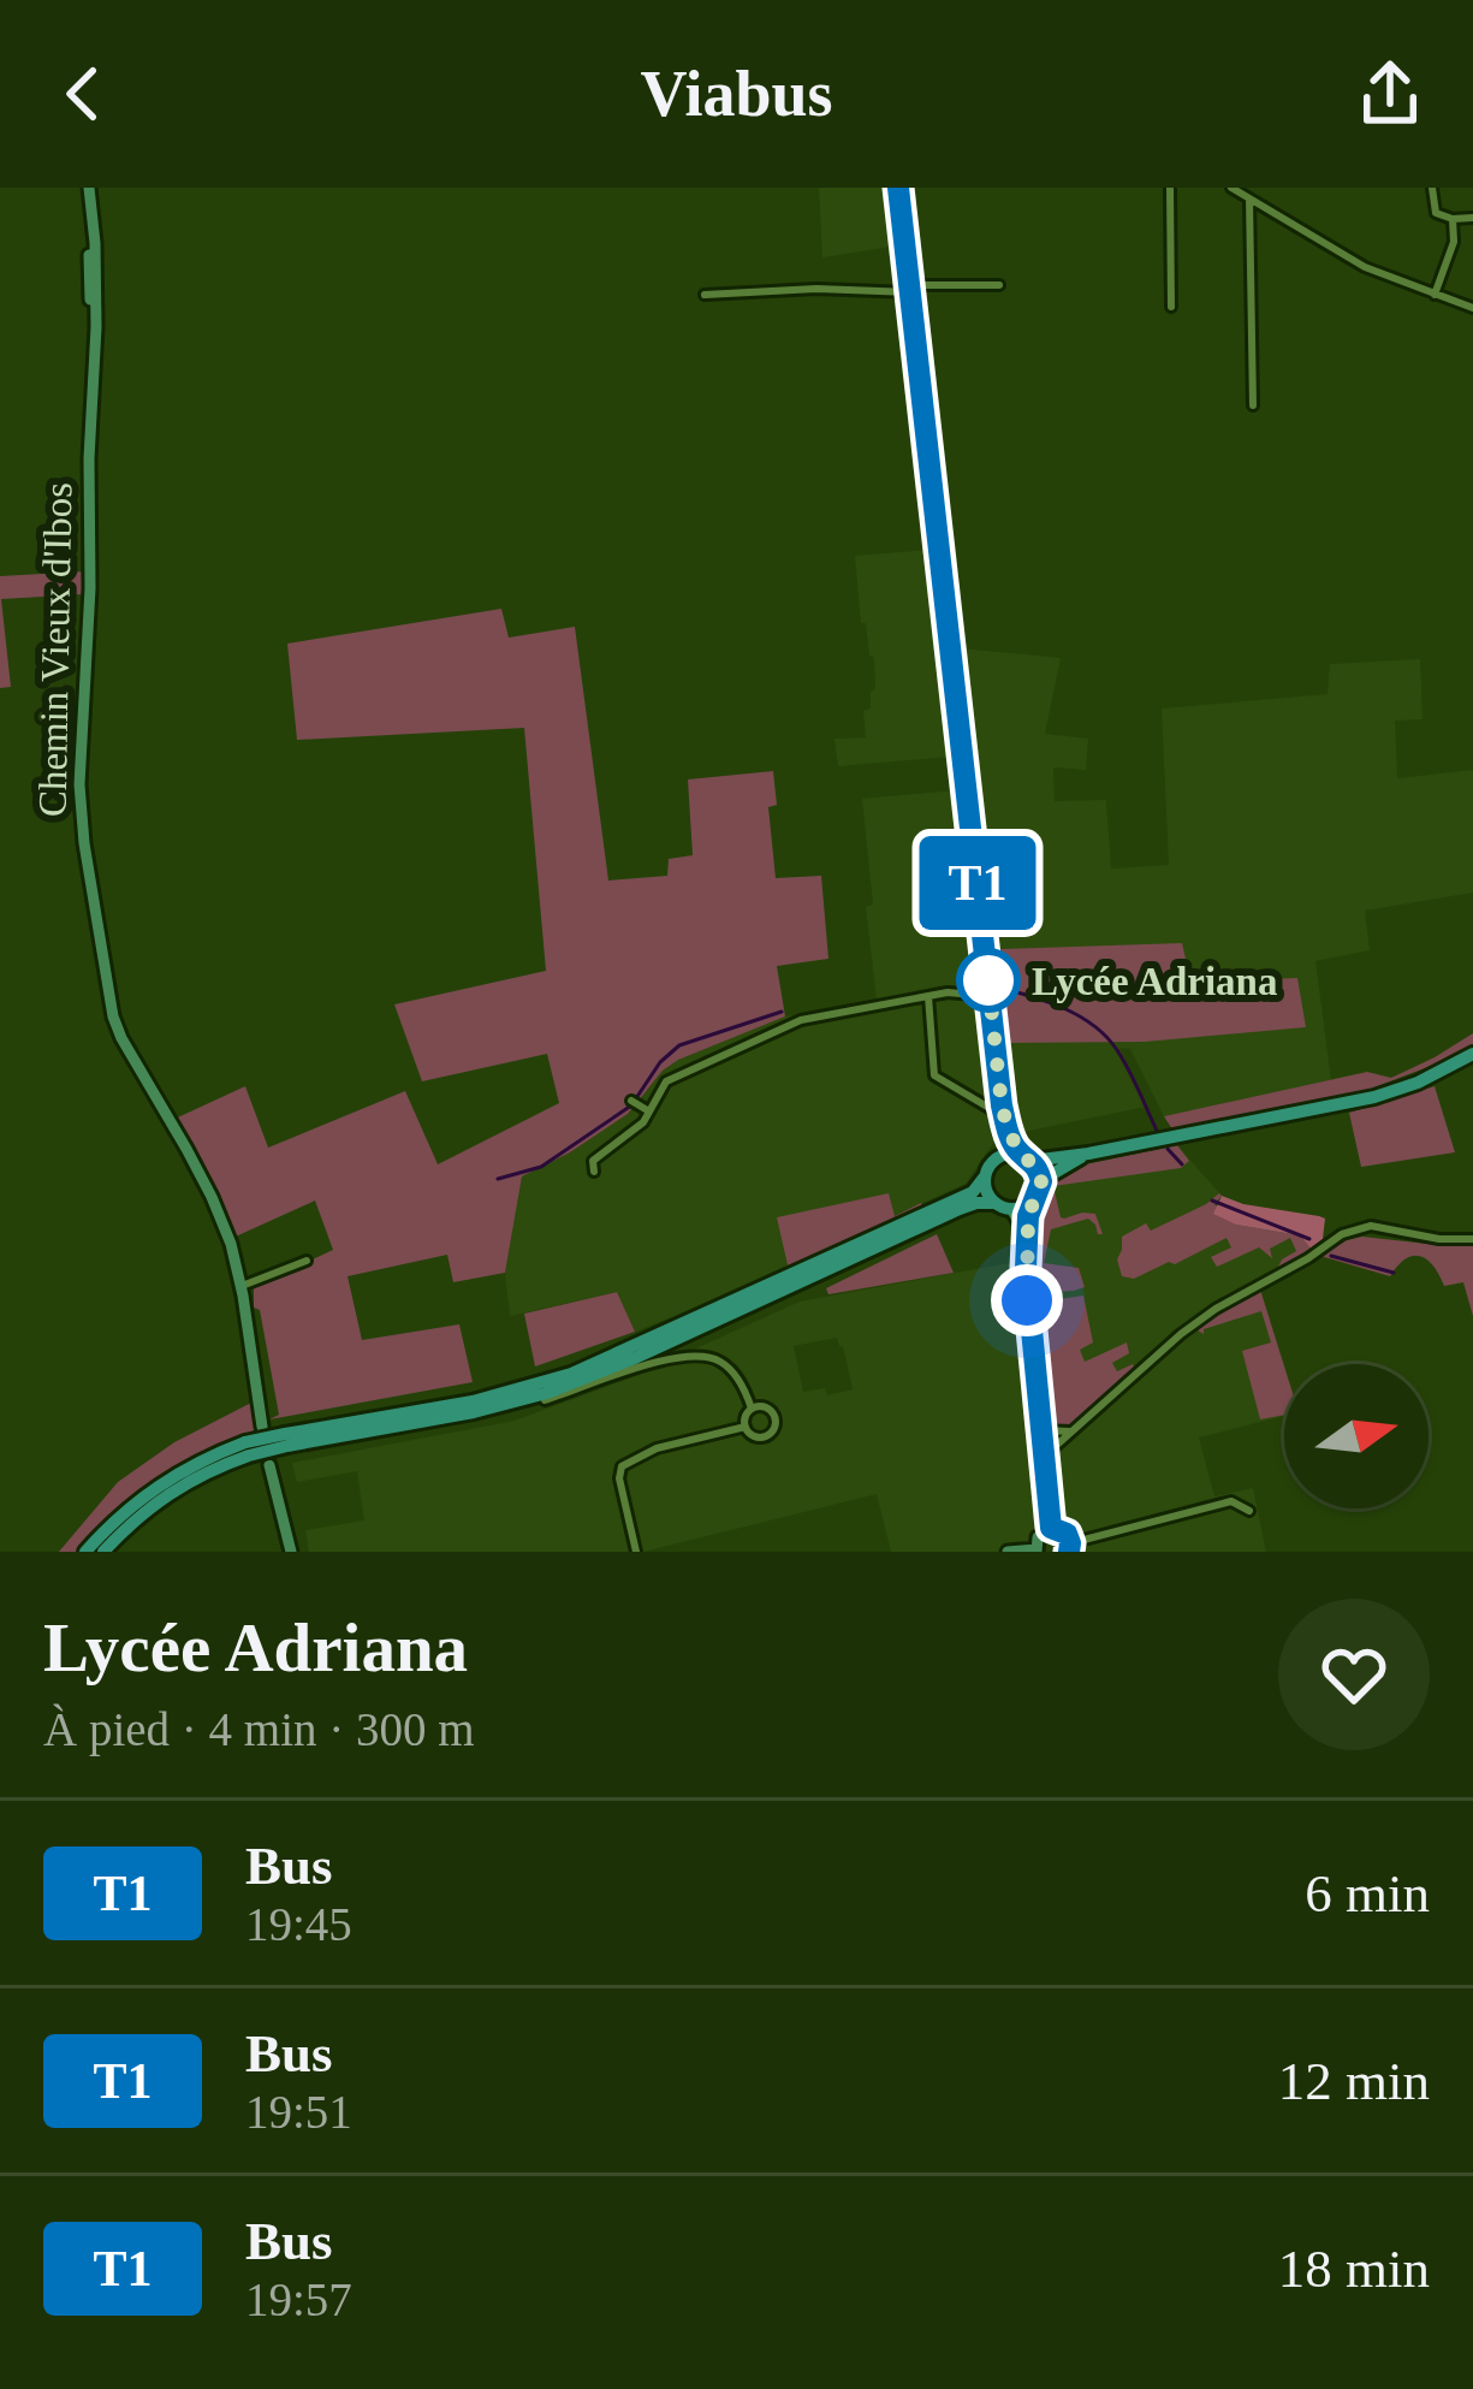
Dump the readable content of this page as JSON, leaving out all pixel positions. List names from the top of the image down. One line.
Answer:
{"streets":{"street":["Chemin Vieux d'Ibos"]},"places":["Lycée Adriana"],"lines":["bus line T1"],"north":"right","page":{"header":"Viabus","on_map":"T1","heading":["Lycée Adriana","À pied · 4 min · 300 m"],"list":[{"mark":"T1","name":"Bus","note":"19:45","value":"6 min"},{"mark":"T1","name":"Bus","note":"19:51","value":"12 min"},{"mark":"T1","name":"Bus","note":"19:57","value":"18 min"}]}}
